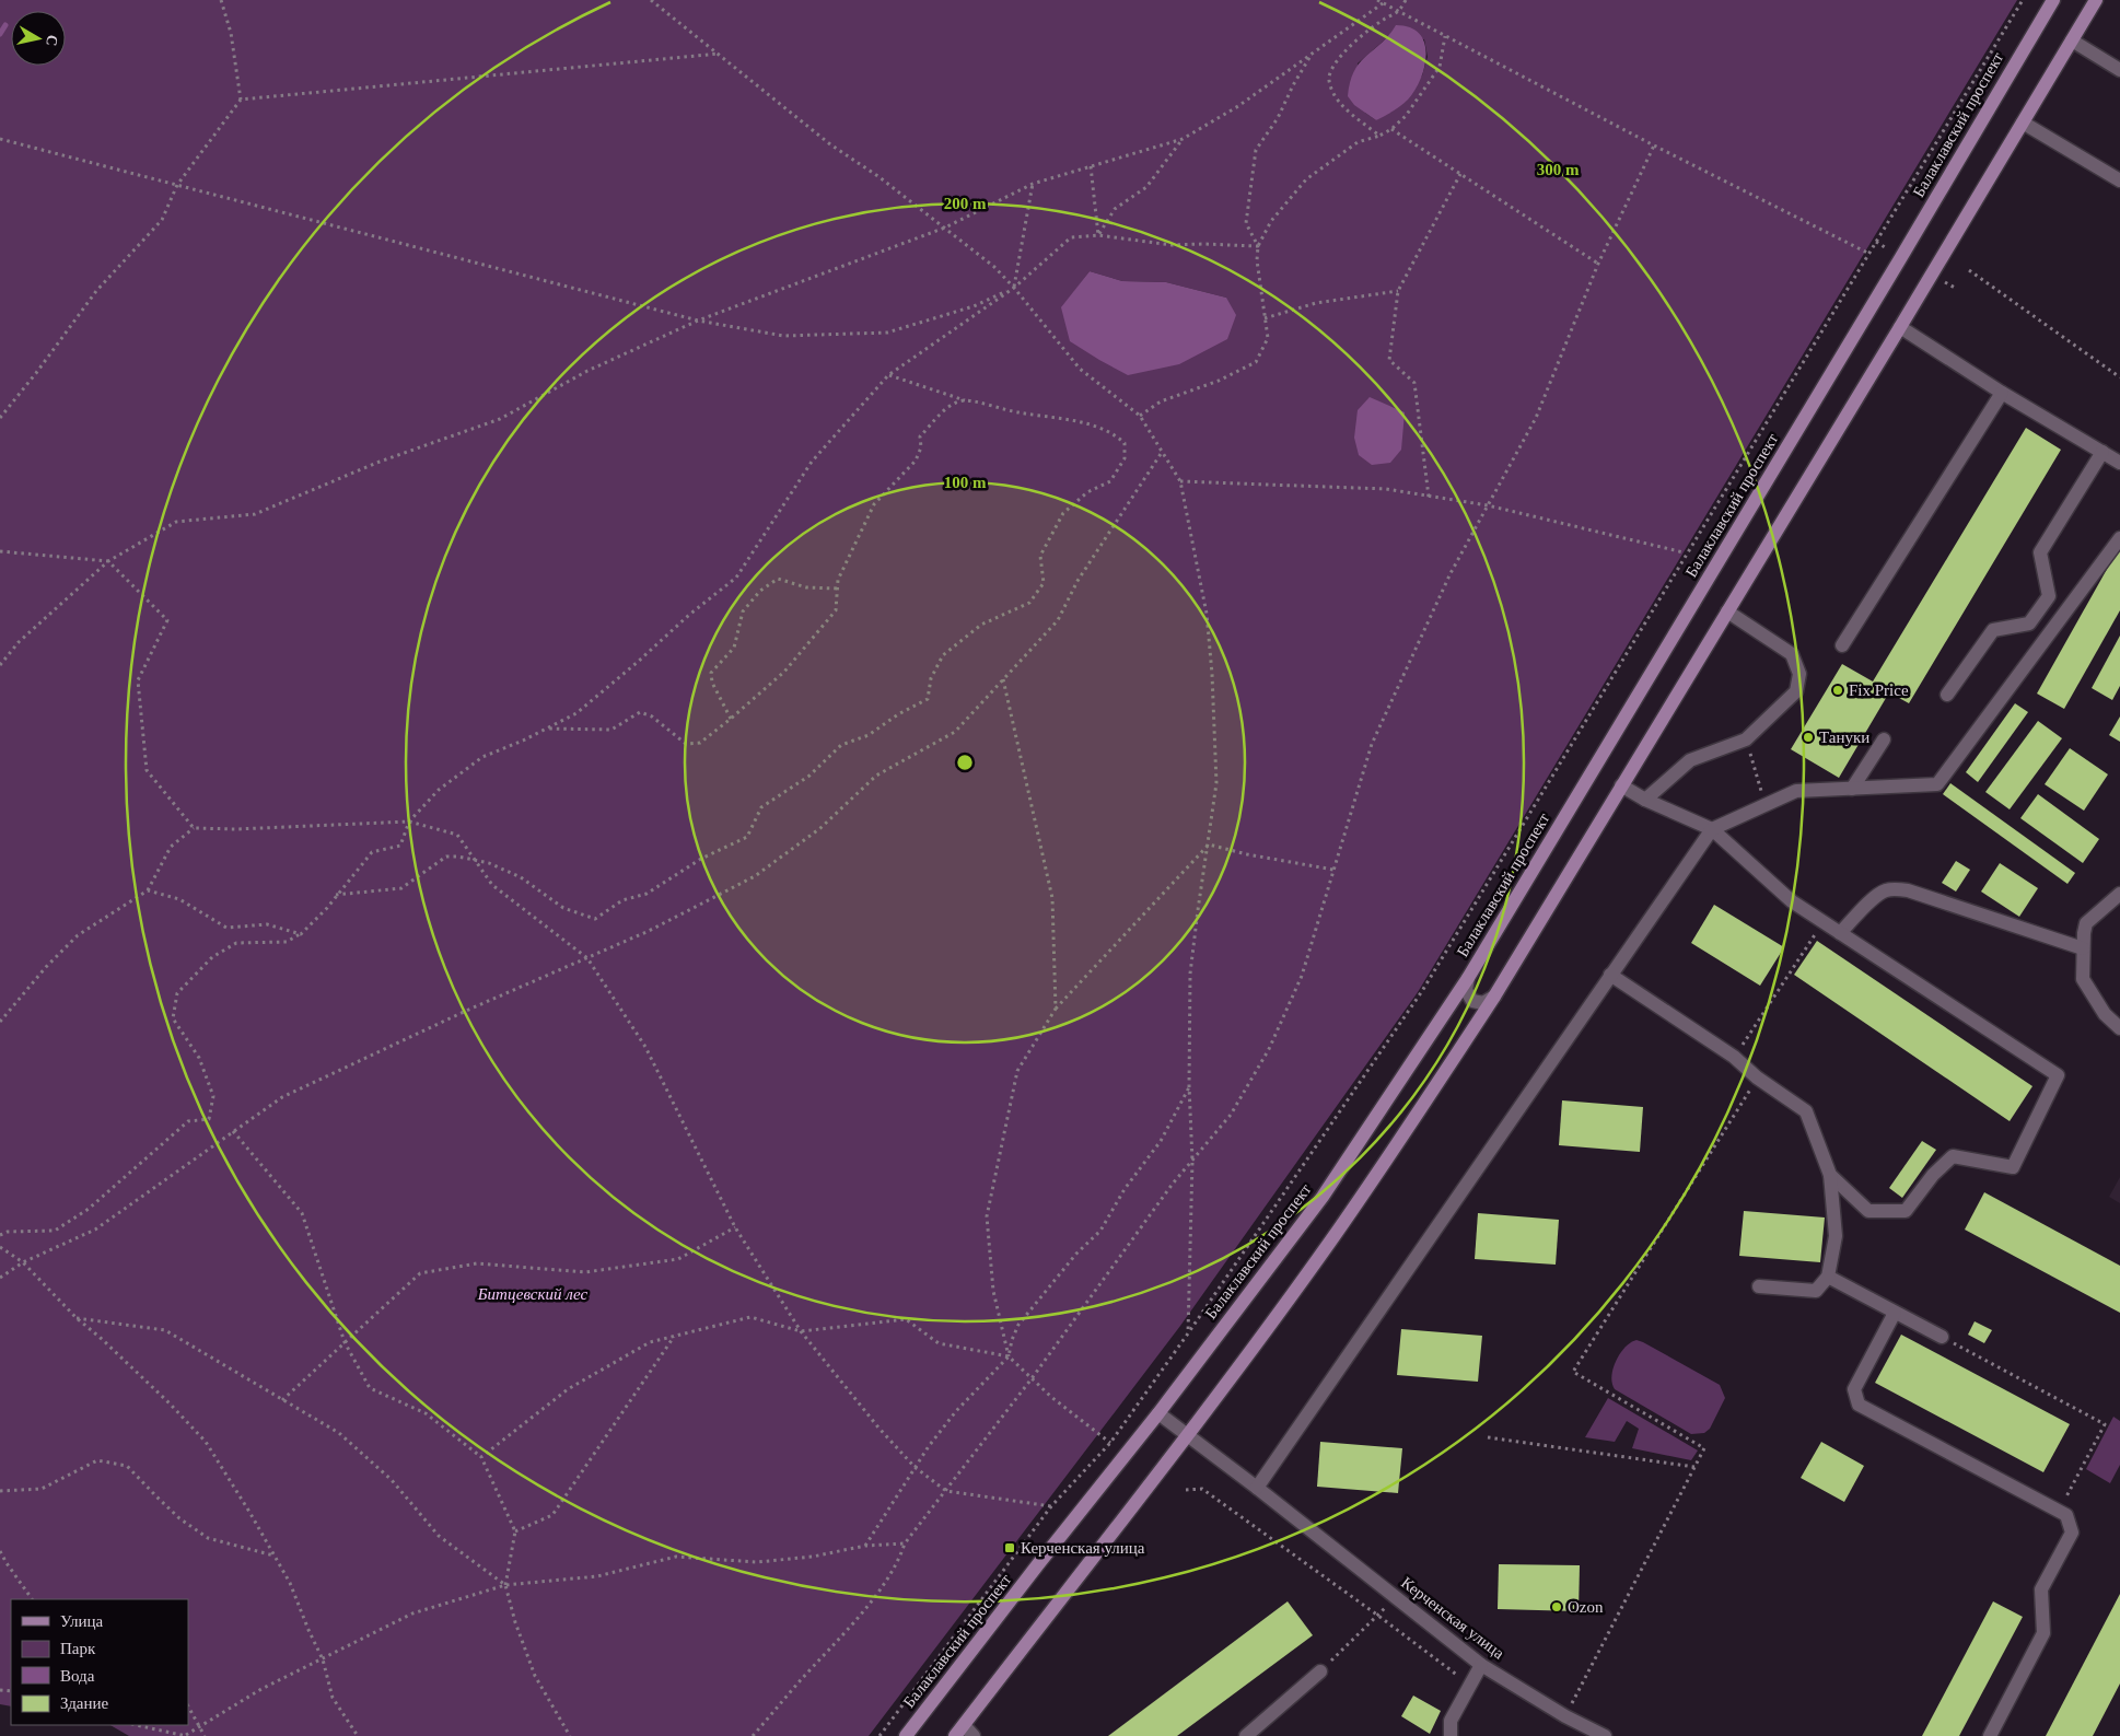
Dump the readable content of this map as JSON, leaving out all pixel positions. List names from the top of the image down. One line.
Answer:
{"streets":{"main road":["Балаклавский проспект"],"street":["Керченская улица"]},"crossings":[["Балаклавский проспект","Керченская улица"]],"parks":["Битцевский лес"],"places":{"other":["Fix Price","Тануки","Ozon"],"transit":["Керченская улица"]},"legend":["Улица","Парк","Вода","Здание"],"north":"right","rings":["300 m","200 m","100 m"]}
